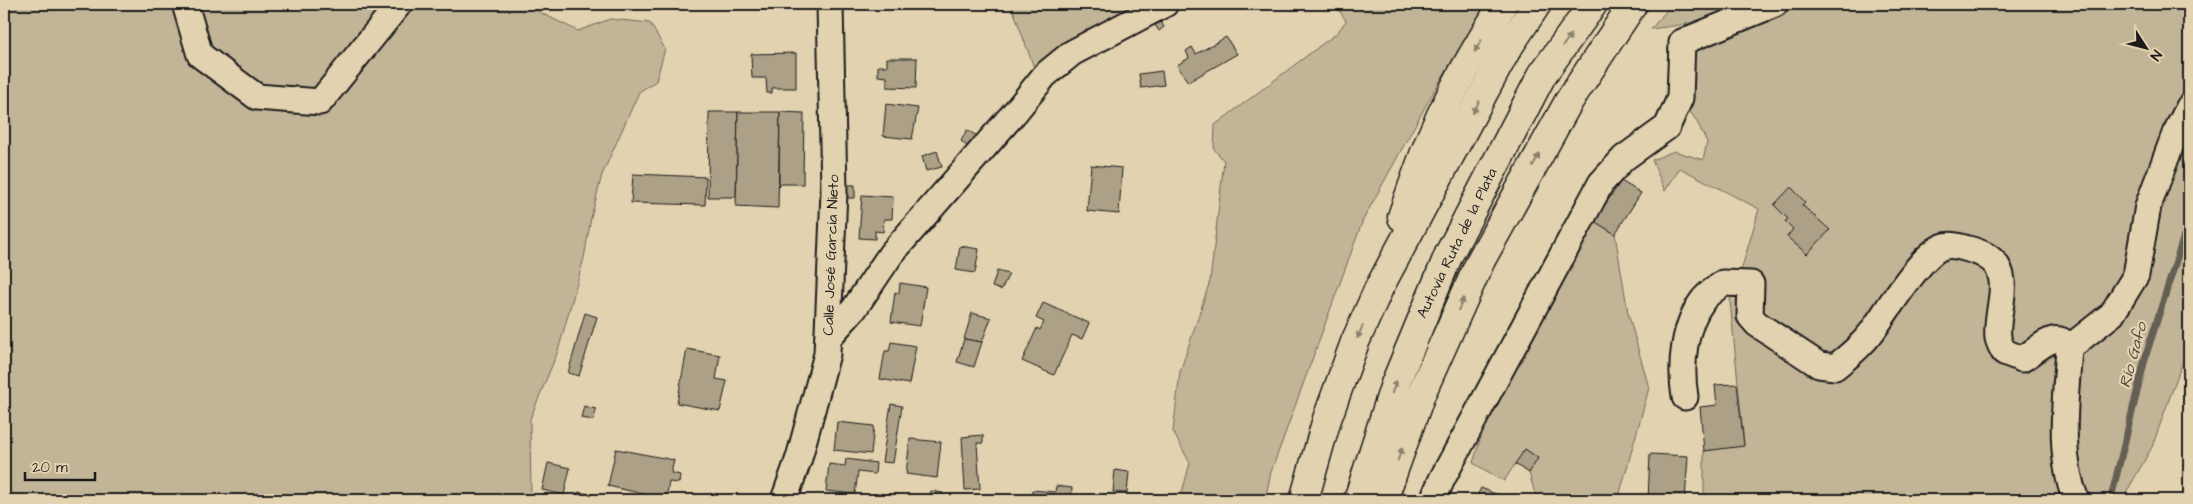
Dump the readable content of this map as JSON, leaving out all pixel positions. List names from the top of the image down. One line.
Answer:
{"streets":{"highway":["Autovía Ruta de la Plata"],"street":["Calle José García Nieto"]},"water":["Río Gafo"],"scale_bar":"20 m","north":"bottom right"}
